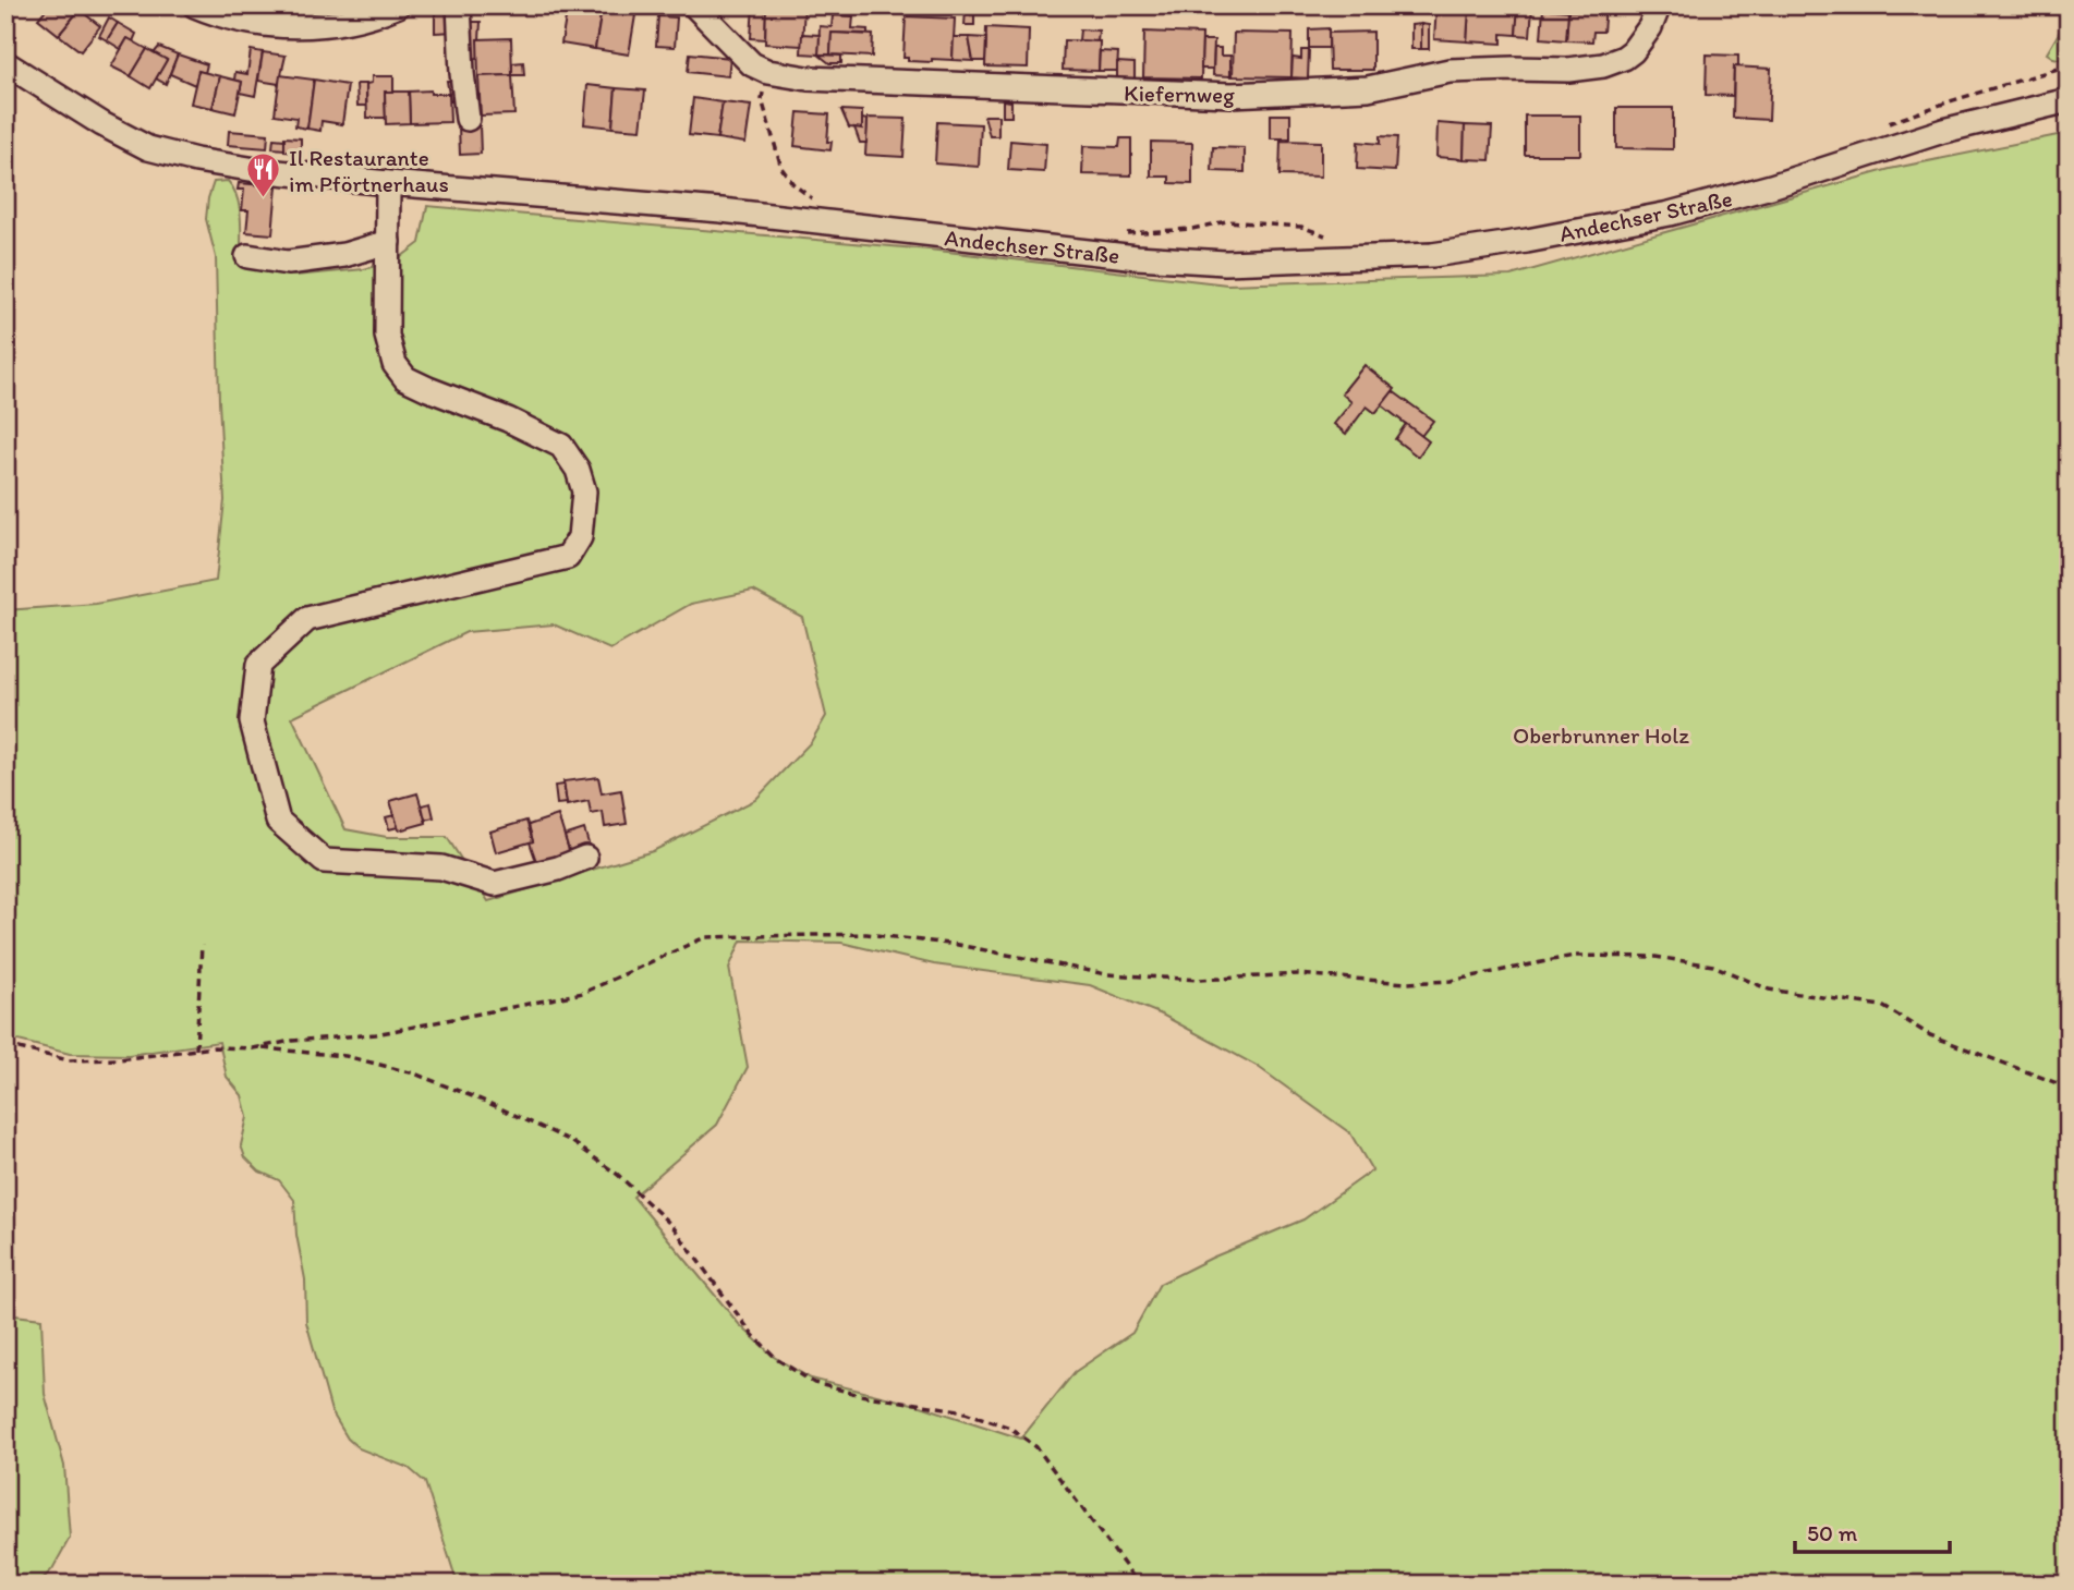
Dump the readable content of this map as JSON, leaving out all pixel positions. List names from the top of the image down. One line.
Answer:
{"streets":{"street":["Kiefernweg","Andechser Straße"]},"parks":["Oberbrunner Holz"],"places":{"restaurant":["Il Restaurante im Pförtnerhaus"]},"scale_bar":"50 m"}
